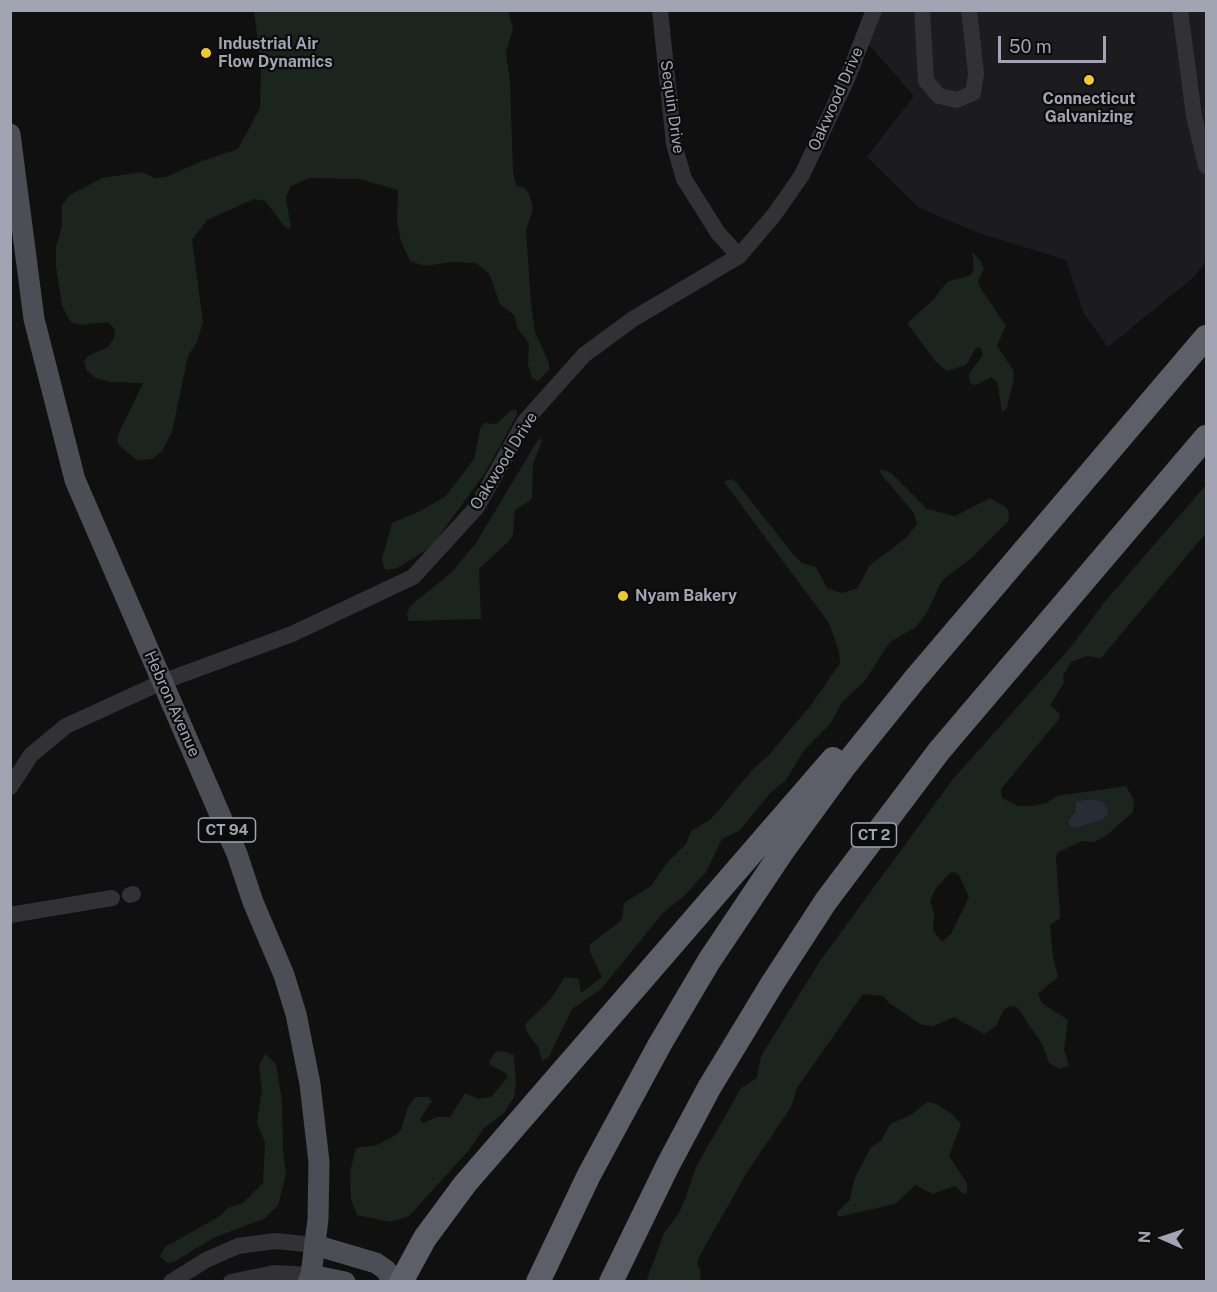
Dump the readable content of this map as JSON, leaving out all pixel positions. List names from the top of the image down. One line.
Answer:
{"streets":{"highway":["CT 2"],"main road":["Hebron Avenue","CT 94"],"street":["Oakwood Drive","Sequin Drive"]},"crossings":[["Oakwood Drive","Sequin Drive"],["Oakwood Drive","Hebron Avenue"]],"places":["Industrial Air Flow Dynamics","Connecticut Galvanizing","Nyam Bakery"],"scale_bar":"50 m","north":"left"}
